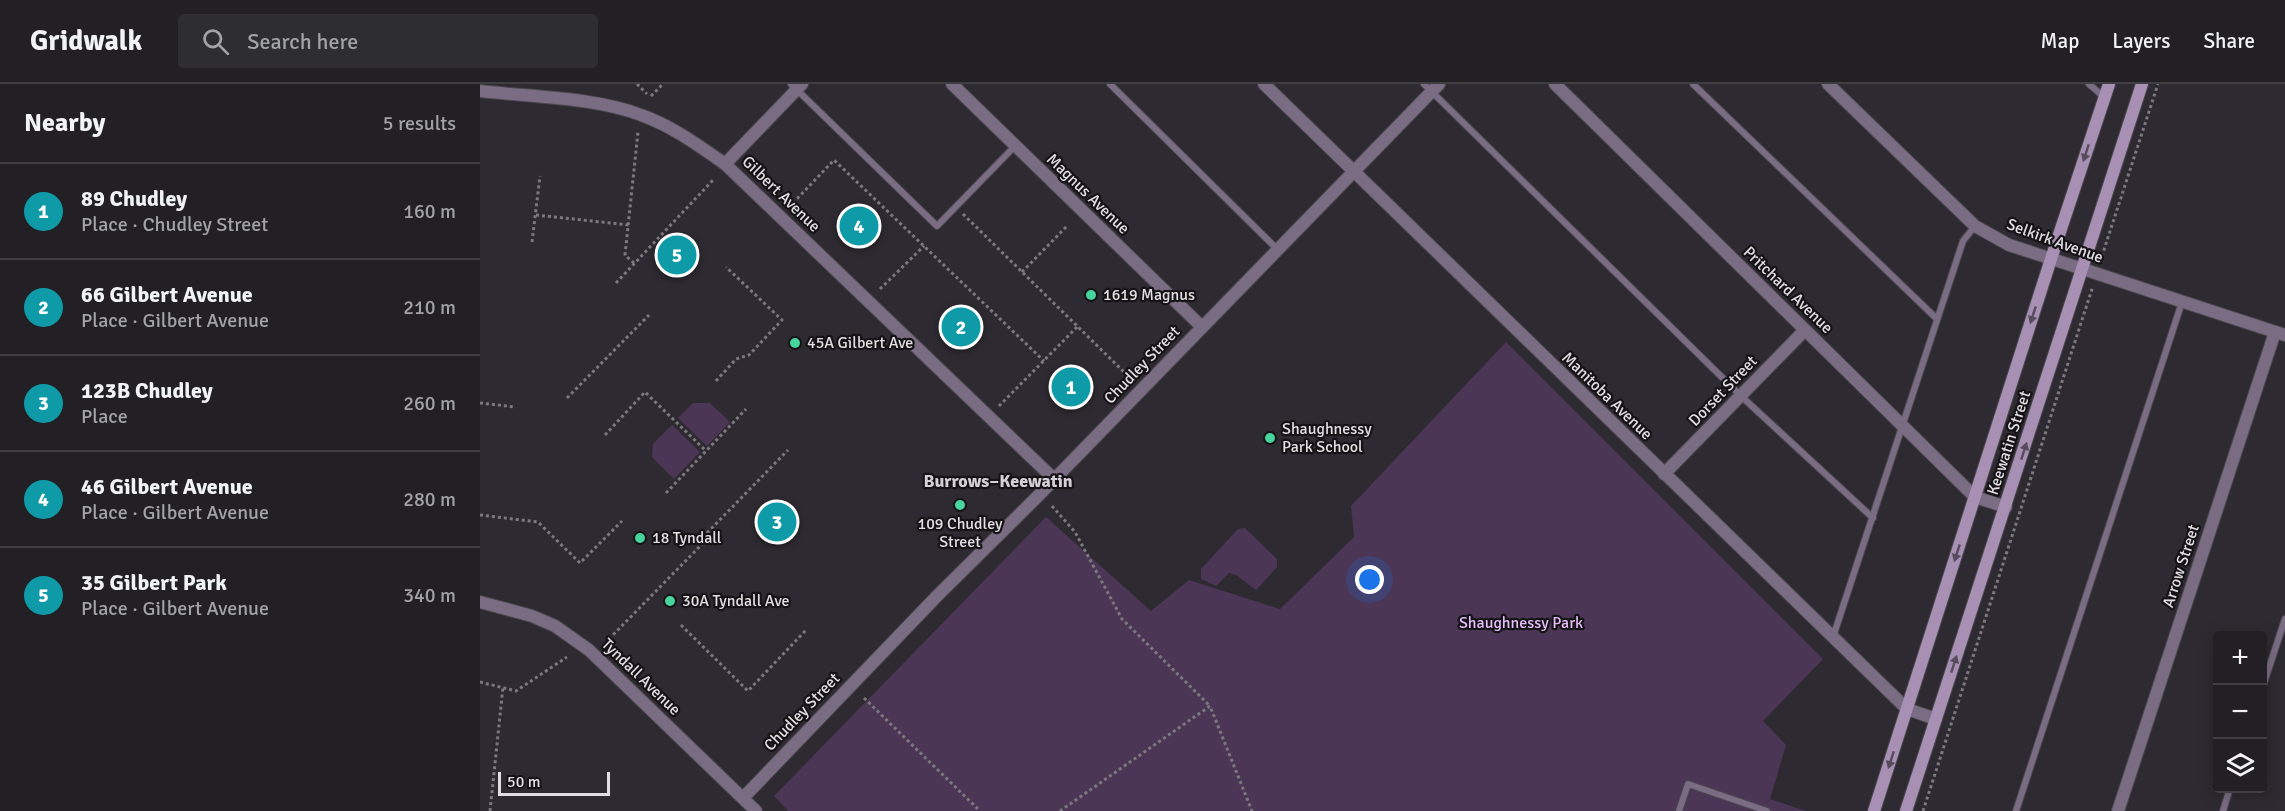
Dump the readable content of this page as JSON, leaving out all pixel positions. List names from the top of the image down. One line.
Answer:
{"streets":{"main road":["Keewatin Street"],"street":["Gilbert Avenue","Magnus Avenue","Selkirk Avenue","Pritchard Avenue","Chudley Street","Dorset Street","Manitoba Avenue","Arrow Street","Tyndall Avenue"]},"crossings":[["Gilbert Avenue","Chudley Street"],["Magnus Avenue","Chudley Street"],["Selkirk Avenue","Keewatin Street"],["Selkirk Avenue","Arrow Street"],["Pritchard Avenue","Dorset Street"],["Pritchard Avenue","Keewatin Street"],["Chudley Street","Manitoba Avenue"],["Chudley Street","Tyndall Avenue"],["Dorset Street","Manitoba Avenue"],["Manitoba Avenue","Keewatin Street"]],"districts":["Burrows–Keewatin"],"parks":["Shaughnessy Park"],"places":["1619 Magnus","45A Gilbert Ave","Shaughnessy Park School","109 Chudley Street","18 Tyndall","30A Tyndall Ave"],"scale_bar":"50 m","page":{"header":"Gridwalk","search":"Search here","nav":["Map","Layers","Share"],"heading":["Nearby","5 results"],"list":[{"mark":"1","name":"89 Chudley","note":"Place · Chudley Street","value":"160 m"},{"mark":"2","name":"66 Gilbert Avenue","note":"Place · Gilbert Avenue","value":"210 m"},{"mark":"3","name":"123B Chudley","note":"Place","value":"260 m"},{"mark":"4","name":"46 Gilbert Avenue","note":"Place · Gilbert Avenue","value":"280 m"},{"mark":"5","name":"35 Gilbert Park","note":"Place · Gilbert Avenue","value":"340 m"}],"pins":["4","5","2","1","3"],"map_buttons":["+","−"],"scale":"50 m"}}
